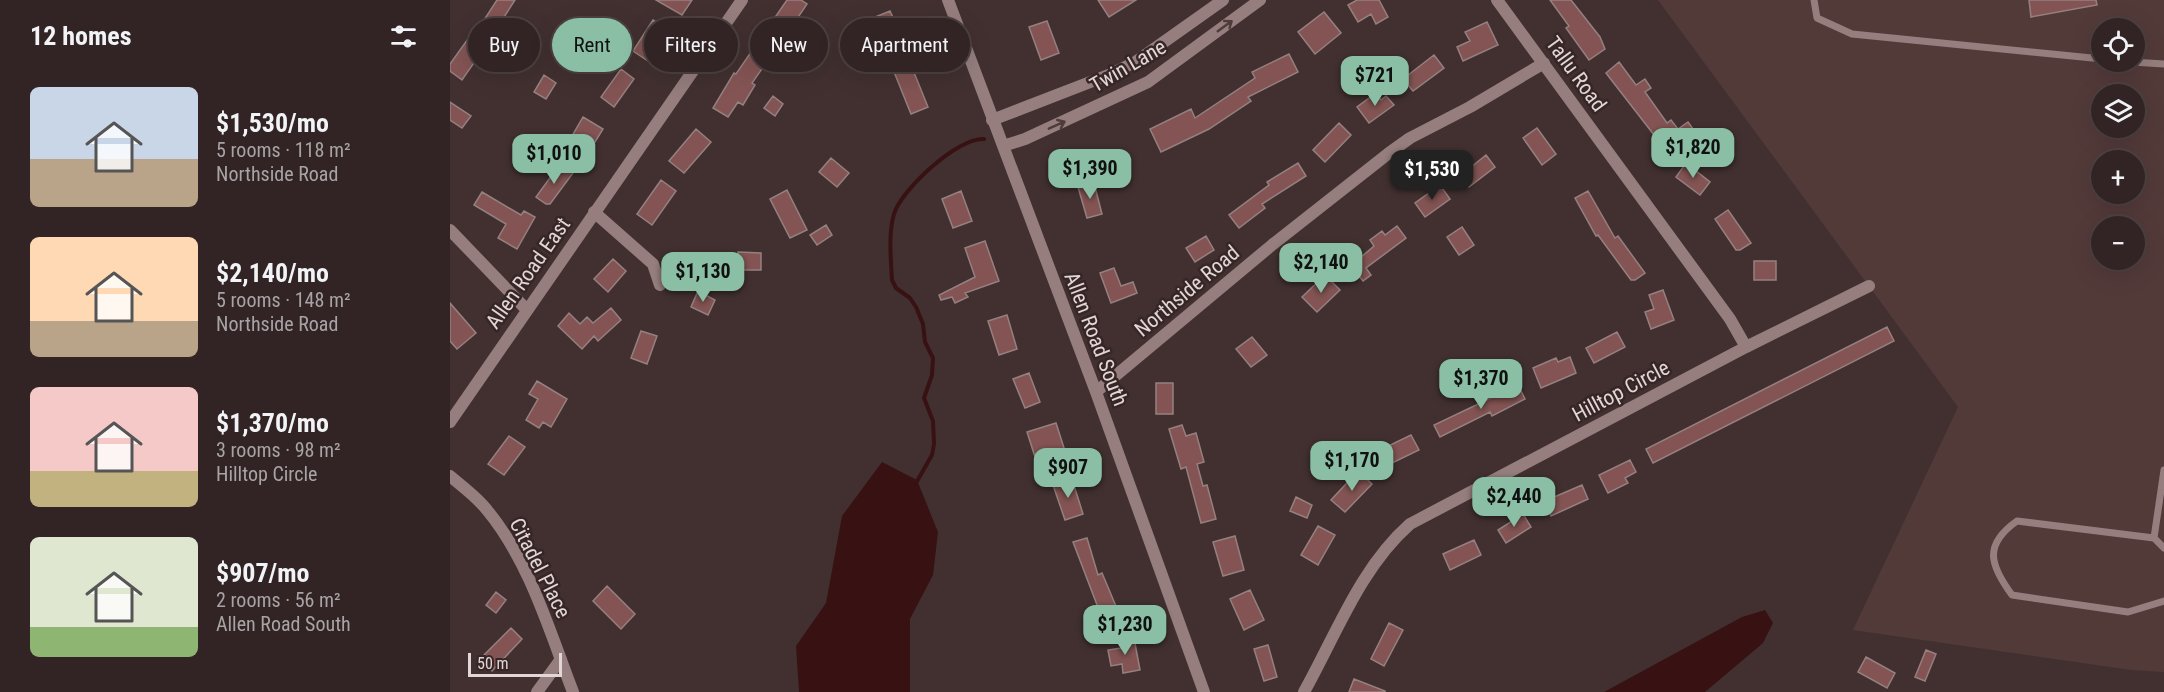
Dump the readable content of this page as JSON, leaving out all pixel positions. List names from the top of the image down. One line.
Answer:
{"streets":{"street":["Twin Lane","Tallu Road","Allen Road East","Northside Road","Allen Road South","Hilltop Circle","Citadel Place"]},"crossings":[["Twin Lane","Allen Road South"],["Tallu Road","Northside Road"],["Tallu Road","Hilltop Circle"],["Northside Road","Allen Road South"]],"scale_bar":"50 m","page":{"heading":"12 homes","map_buttons":["+","−"],"chip":["Buy","Rent","Filters","New","Apartment"],"price":["$721","$1,820","$1,010","$1,390","$1,530","$2,140","$1,130","$1,370","$1,170","$907","$2,440","$1,230"],"list":[{"name":"$1,530/mo","note":"5 rooms · 118 m² · Northside Road"},{"name":"$2,140/mo","note":"5 rooms · 148 m² · Northside Road"},{"name":"$1,370/mo","note":"3 rooms · 98 m² · Hilltop Circle"},{"name":"$907/mo","note":"2 rooms · 56 m² · Allen Road South"}],"scale":"50 m"}}
